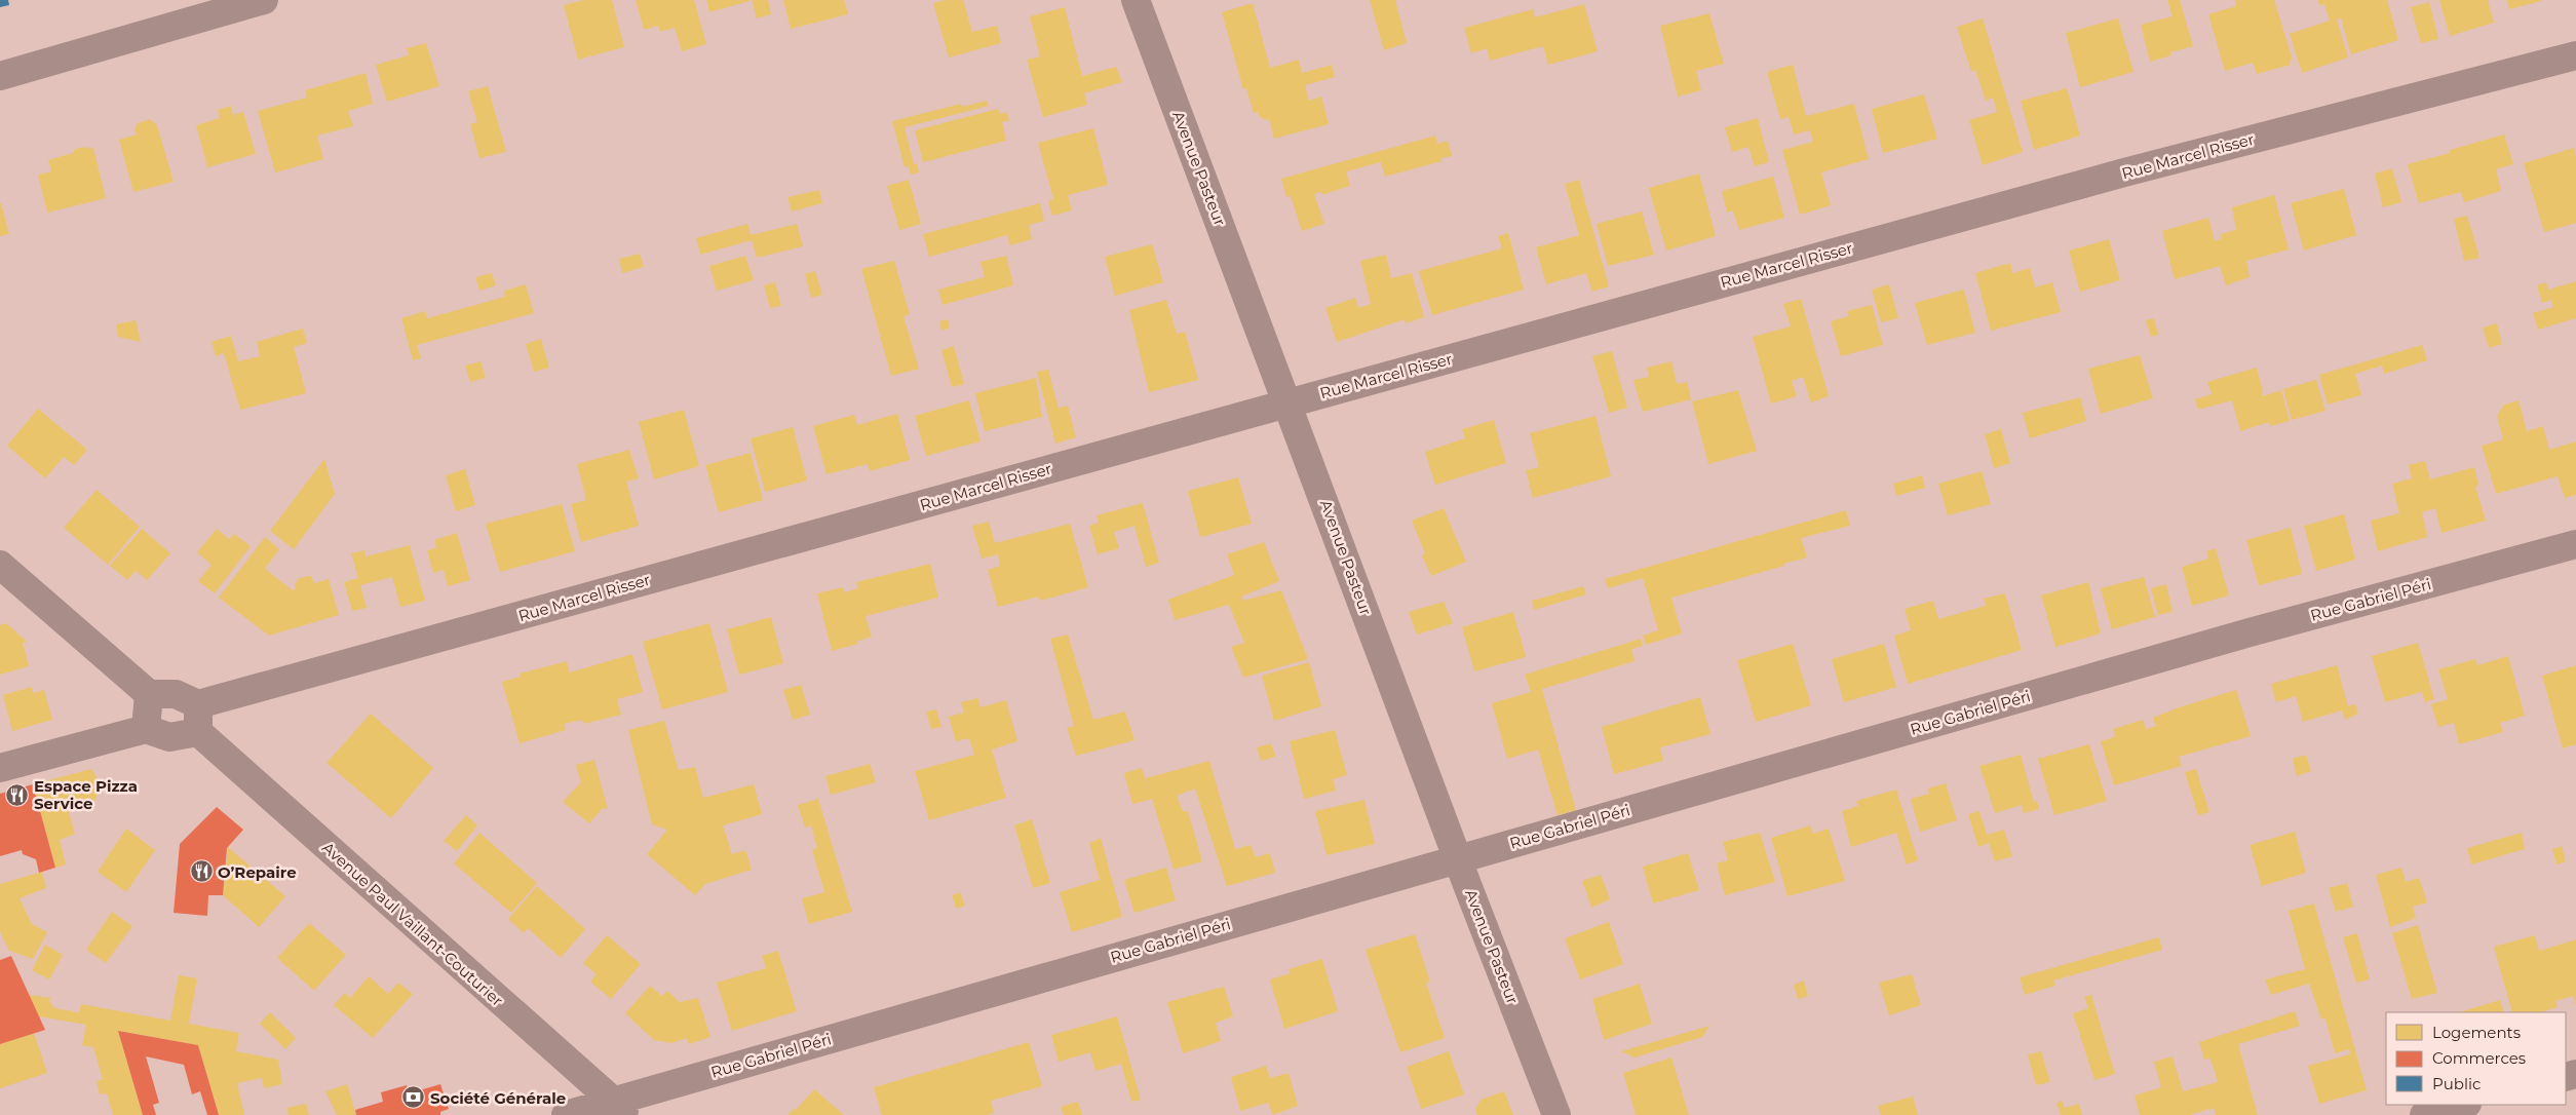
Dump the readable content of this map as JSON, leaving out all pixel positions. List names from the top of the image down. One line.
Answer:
{"streets":{"street":["Rue Marcel Risser","Avenue Pasteur","Rue Gabriel Péri","Avenue Paul Vaillant-Couturier"]},"crossings":[["Rue Marcel Risser","Avenue Pasteur"],["Rue Marcel Risser","Avenue Paul Vaillant-Couturier"],["Avenue Pasteur","Rue Gabriel Péri"],["Rue Gabriel Péri","Avenue Paul Vaillant-Couturier"]],"places":{"restaurant":["Espace Pizza Service","O’Repaire"],"bank":["Société Générale"]},"legend":["Logements","Commerces","Public"]}
